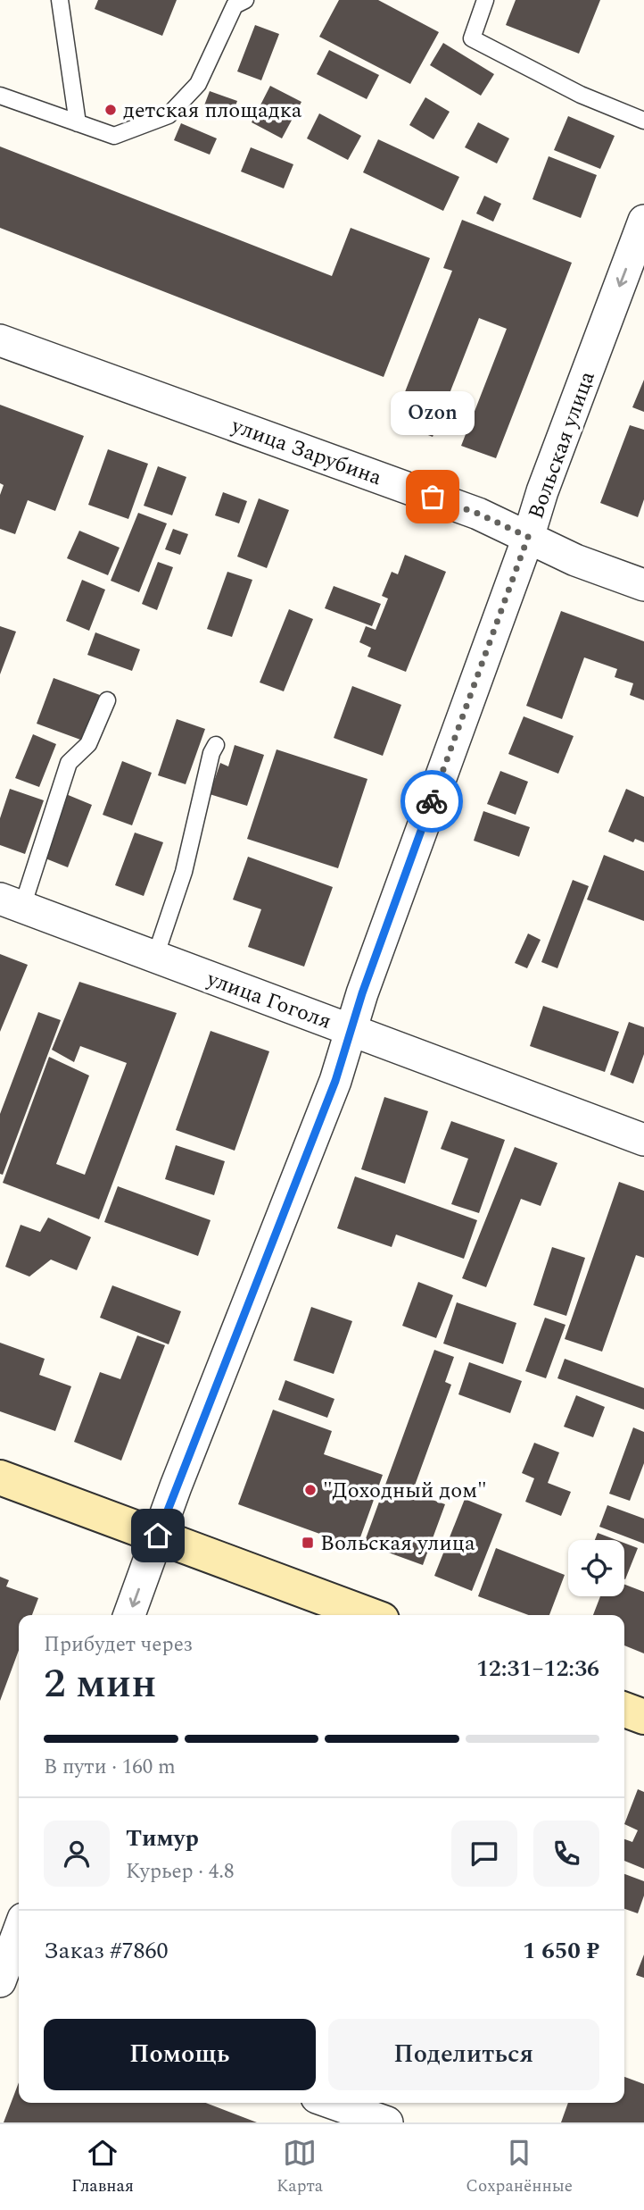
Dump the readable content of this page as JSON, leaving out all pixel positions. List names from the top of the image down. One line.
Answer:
{"streets":{"street":["Вольская улица","улица Зарубина","улица Гоголя"]},"crossings":[["Вольская улица","улица Зарубина"],["Вольская улица","улица Гоголя"]],"places":{"other":["детская площадка","Ozon","\"Доходный дом\""],"transit":["Вольская улица"]},"page":{"bubble":"Ozon","heading":["2 мин","Прибудет через","12:31–12:36"],"panel":["Тимур","Курьер · 4.8","Заказ #7860","1 650 ₽"],"bar":"В пути · 160 m","buttons":["Помощь","Поделиться"],"tabs":["Главная","Карта","Сохранённые"]}}
